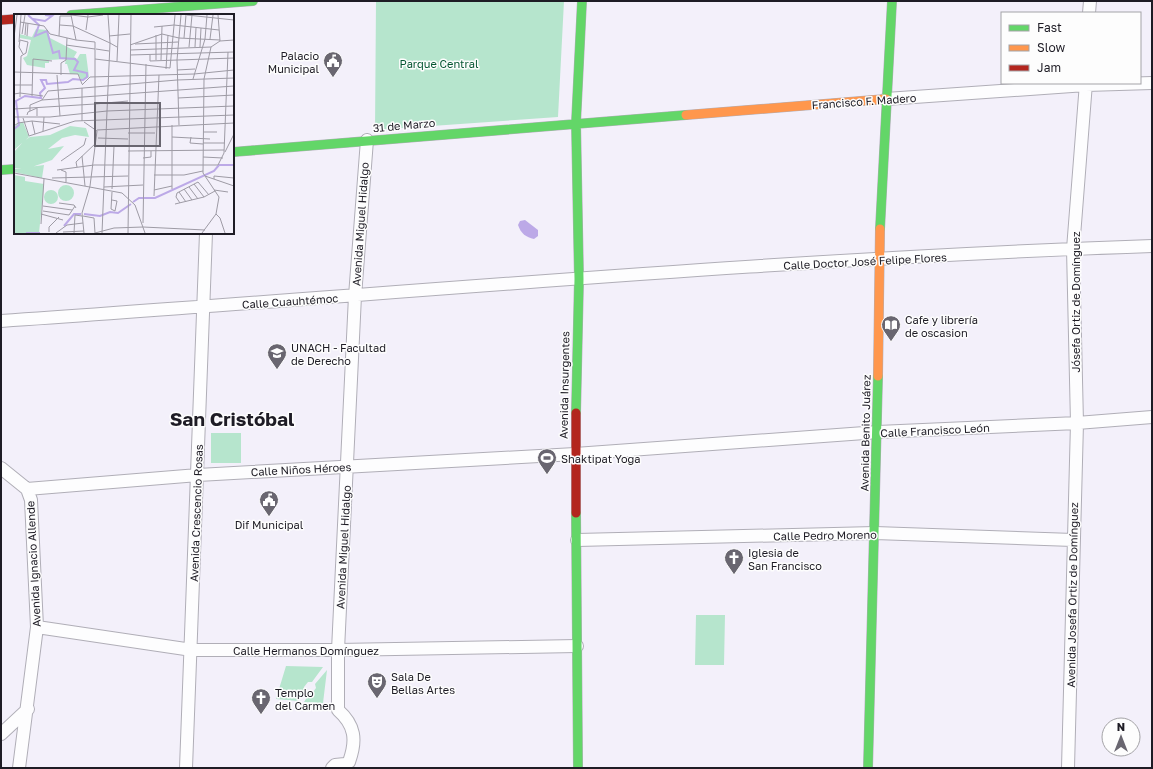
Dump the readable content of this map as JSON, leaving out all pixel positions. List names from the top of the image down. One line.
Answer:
{"streets":{"street":["Francisco F. Madero","31 de Marzo","Avenida Miguel Hidalgo","Calle Doctor José Felipe Flores","Calle Cuauhtémoc","Jósefa Ortiz de Domínguez","Avenida Insurgentes","Calle Francisco León","Avenida Benito Juárez","Calle Niños Héroes","Avenida Crescencio Rosas","Calle Pedro Moreno","Avenida Ignacio Allende","Avenida Josefa Ortiz de Domínguez","Calle Hermanos Domínguez"]},"crossings":[["Francisco F. Madero","31 de Marzo"],["Francisco F. Madero","Jósefa Ortiz de Domínguez"],["Francisco F. Madero","Avenida Insurgentes"],["Francisco F. Madero","Avenida Benito Juárez"],["31 de Marzo","Avenida Miguel Hidalgo"],["31 de Marzo","Avenida Insurgentes"],["Avenida Miguel Hidalgo","Calle Cuauhtémoc"],["Avenida Miguel Hidalgo","Calle Niños Héroes"],["Avenida Miguel Hidalgo","Calle Hermanos Domínguez"],["Calle Doctor José Felipe Flores","Calle Cuauhtémoc"],["Calle Doctor José Felipe Flores","Jósefa Ortiz de Domínguez"],["Calle Doctor José Felipe Flores","Avenida Insurgentes"],["Calle Doctor José Felipe Flores","Avenida Benito Juárez"],["Calle Cuauhtémoc","Avenida Insurgentes"],["Calle Cuauhtémoc","Avenida Crescencio Rosas"],["Jósefa Ortiz de Domínguez","Calle Francisco León"],["Jósefa Ortiz de Domínguez","Avenida Josefa Ortiz de Domínguez"],["Avenida Insurgentes","Calle Francisco León"],["Avenida Insurgentes","Calle Niños Héroes"],["Avenida Insurgentes","Calle Pedro Moreno"],["Avenida Insurgentes","Calle Hermanos Domínguez"],["Calle Francisco León","Avenida Benito Juárez"],["Calle Francisco León","Calle Niños Héroes"],["Calle Francisco León","Avenida Josefa Ortiz de Domínguez"],["Avenida Benito Juárez","Calle Pedro Moreno"],["Calle Niños Héroes","Avenida Crescencio Rosas"],["Calle Niños Héroes","Avenida Ignacio Allende"],["Avenida Crescencio Rosas","Calle Hermanos Domínguez"],["Calle Pedro Moreno","Avenida Josefa Ortiz de Domínguez"],["Avenida Ignacio Allende","Calle Hermanos Domínguez"]],"districts":["San Cristóbal"],"parks":["Parque Central"],"places":{"public building":["Palacio Municipal","Dif Municipal"],"library":["Cafe y librería de oscasion"],"school or university":["UNACH - Facultad de Derecho"],"sports":["Shaktipat Yoga"],"church":["Iglesia de San Francisco","Templo del Carmen"],"theatre":["Sala De Bellas Artes"]},"legend":["Fast","Slow","Jam"],"north":"top"}
